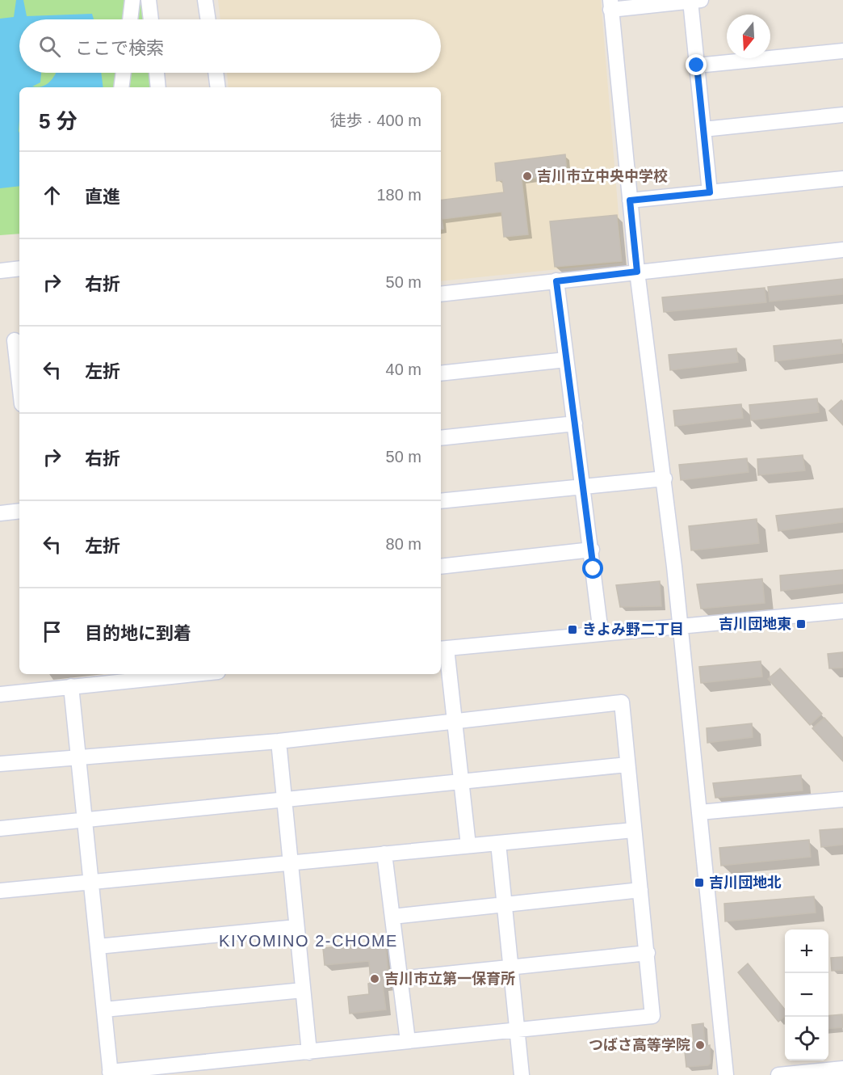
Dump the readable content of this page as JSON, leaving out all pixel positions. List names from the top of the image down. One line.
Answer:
{"districts":["KIYOMINO 2-CHOME"],"places":{"other":["吉川市立中央中学校","吉川市立第一保育所","つばさ高等学院"],"transit":["吉川団地東","きよみ野二丁目","吉川団地北"]},"north":"bottom","page":{"search":"ここで検索","heading":["5 分","徒歩 · 400 m"],"list":[["直進","180 m"],["右折","50 m"],["左折","40 m"],["右折","50 m"],["左折","80 m"],"目的地に到着"],"map_buttons":["+","−"]}}
